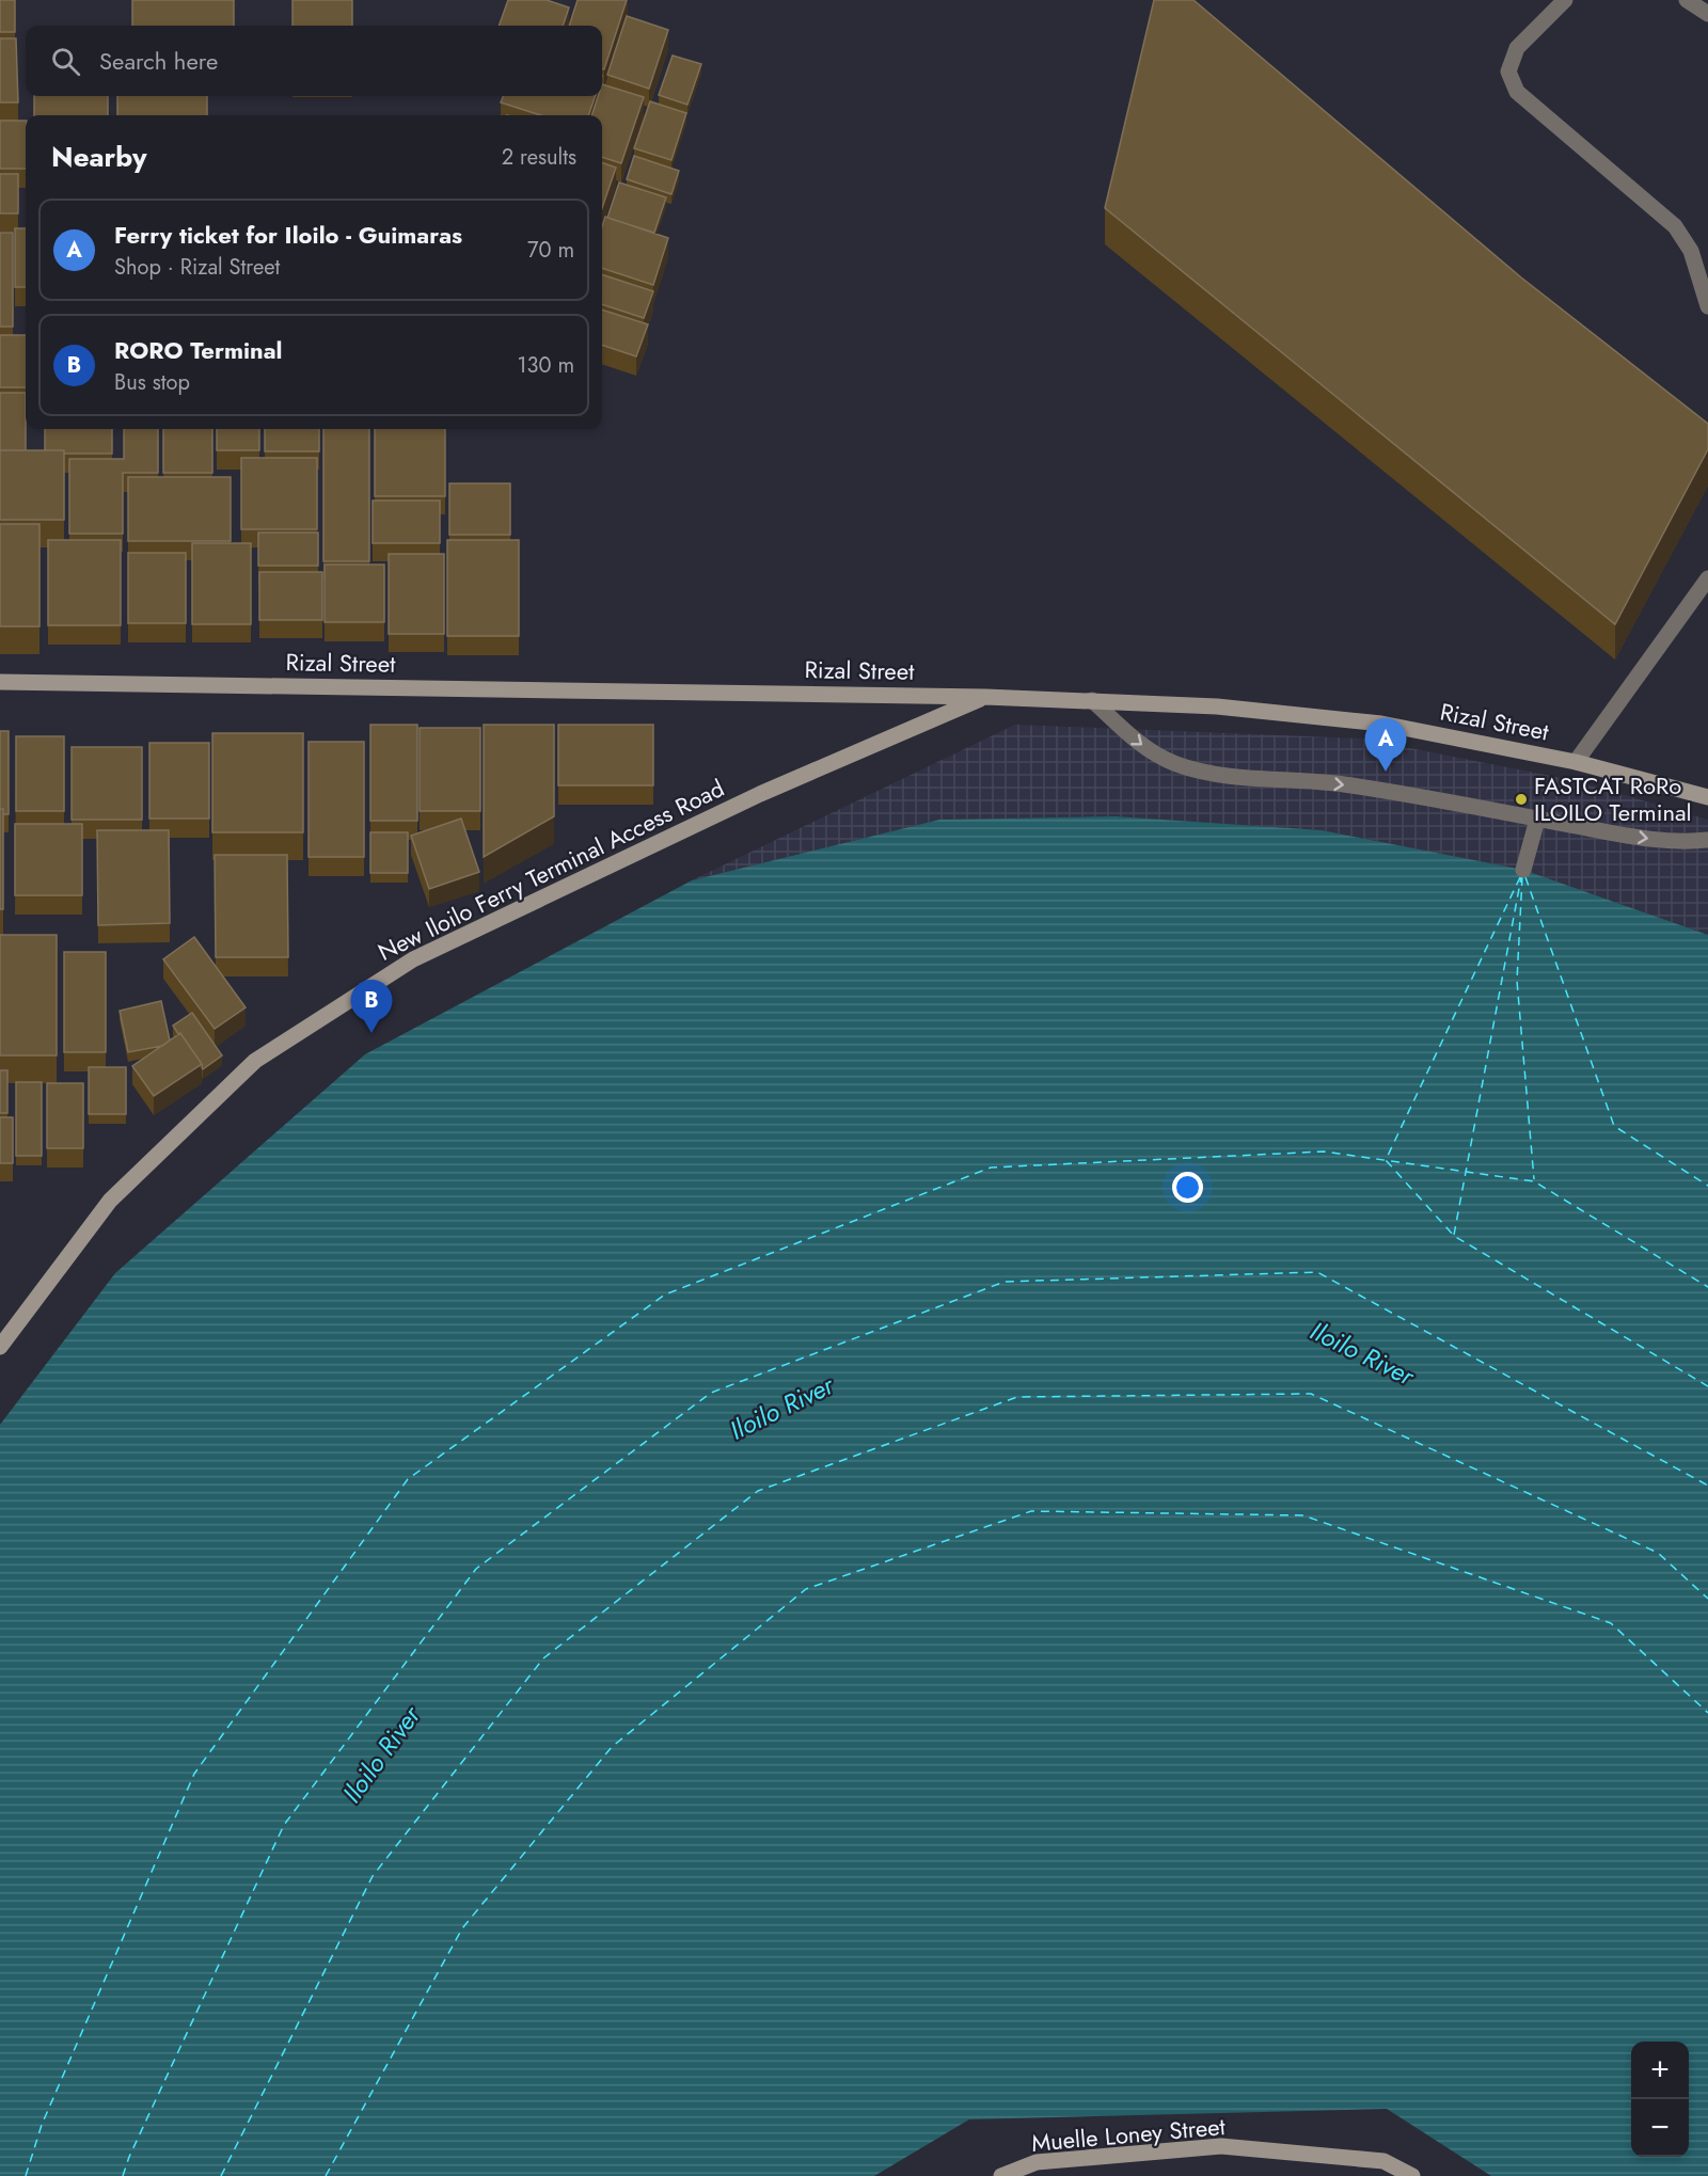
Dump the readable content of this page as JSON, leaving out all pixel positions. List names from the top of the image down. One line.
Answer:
{"streets":{"main road":["Rizal Street","New Iloilo Ferry Terminal Access Road","Muelle Loney Street"]},"crossings":[["Rizal Street","New Iloilo Ferry Terminal Access Road"]],"water":["Iloilo River"],"places":["FASTCAT RoRo ILOILO Terminal"],"page":{"search":"Search here","heading":["Nearby","2 results"],"list":[{"mark":"A","name":"Ferry ticket for Iloilo - Guimaras","note":"Shop · Rizal Street","value":"70 m"},{"mark":"B","name":"RORO Terminal","note":"Bus stop","value":"130 m"}],"pins":["A","B"],"map_buttons":["+","−"]}}
